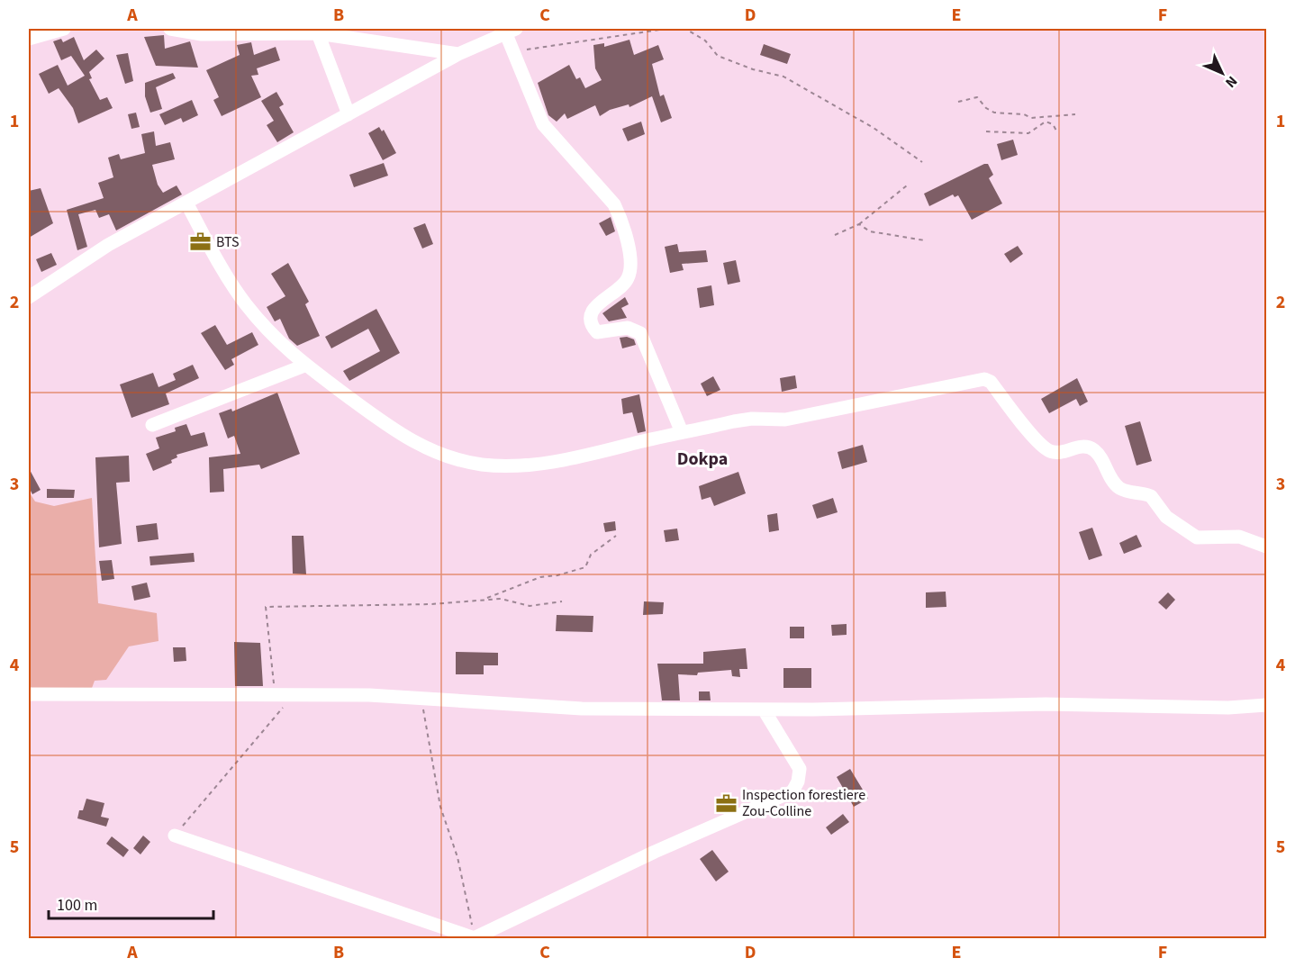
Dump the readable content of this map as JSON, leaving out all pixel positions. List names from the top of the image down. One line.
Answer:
{"districts":["Dokpa"],"places":{"office":["BTS","Inspection forestiere Zou-Colline"]},"scale_bar":"100 m","north":"bottom right","grid":{"columns":["A","B","C","D","E","F"],"rows":["1","2","3","4","5"]}}
